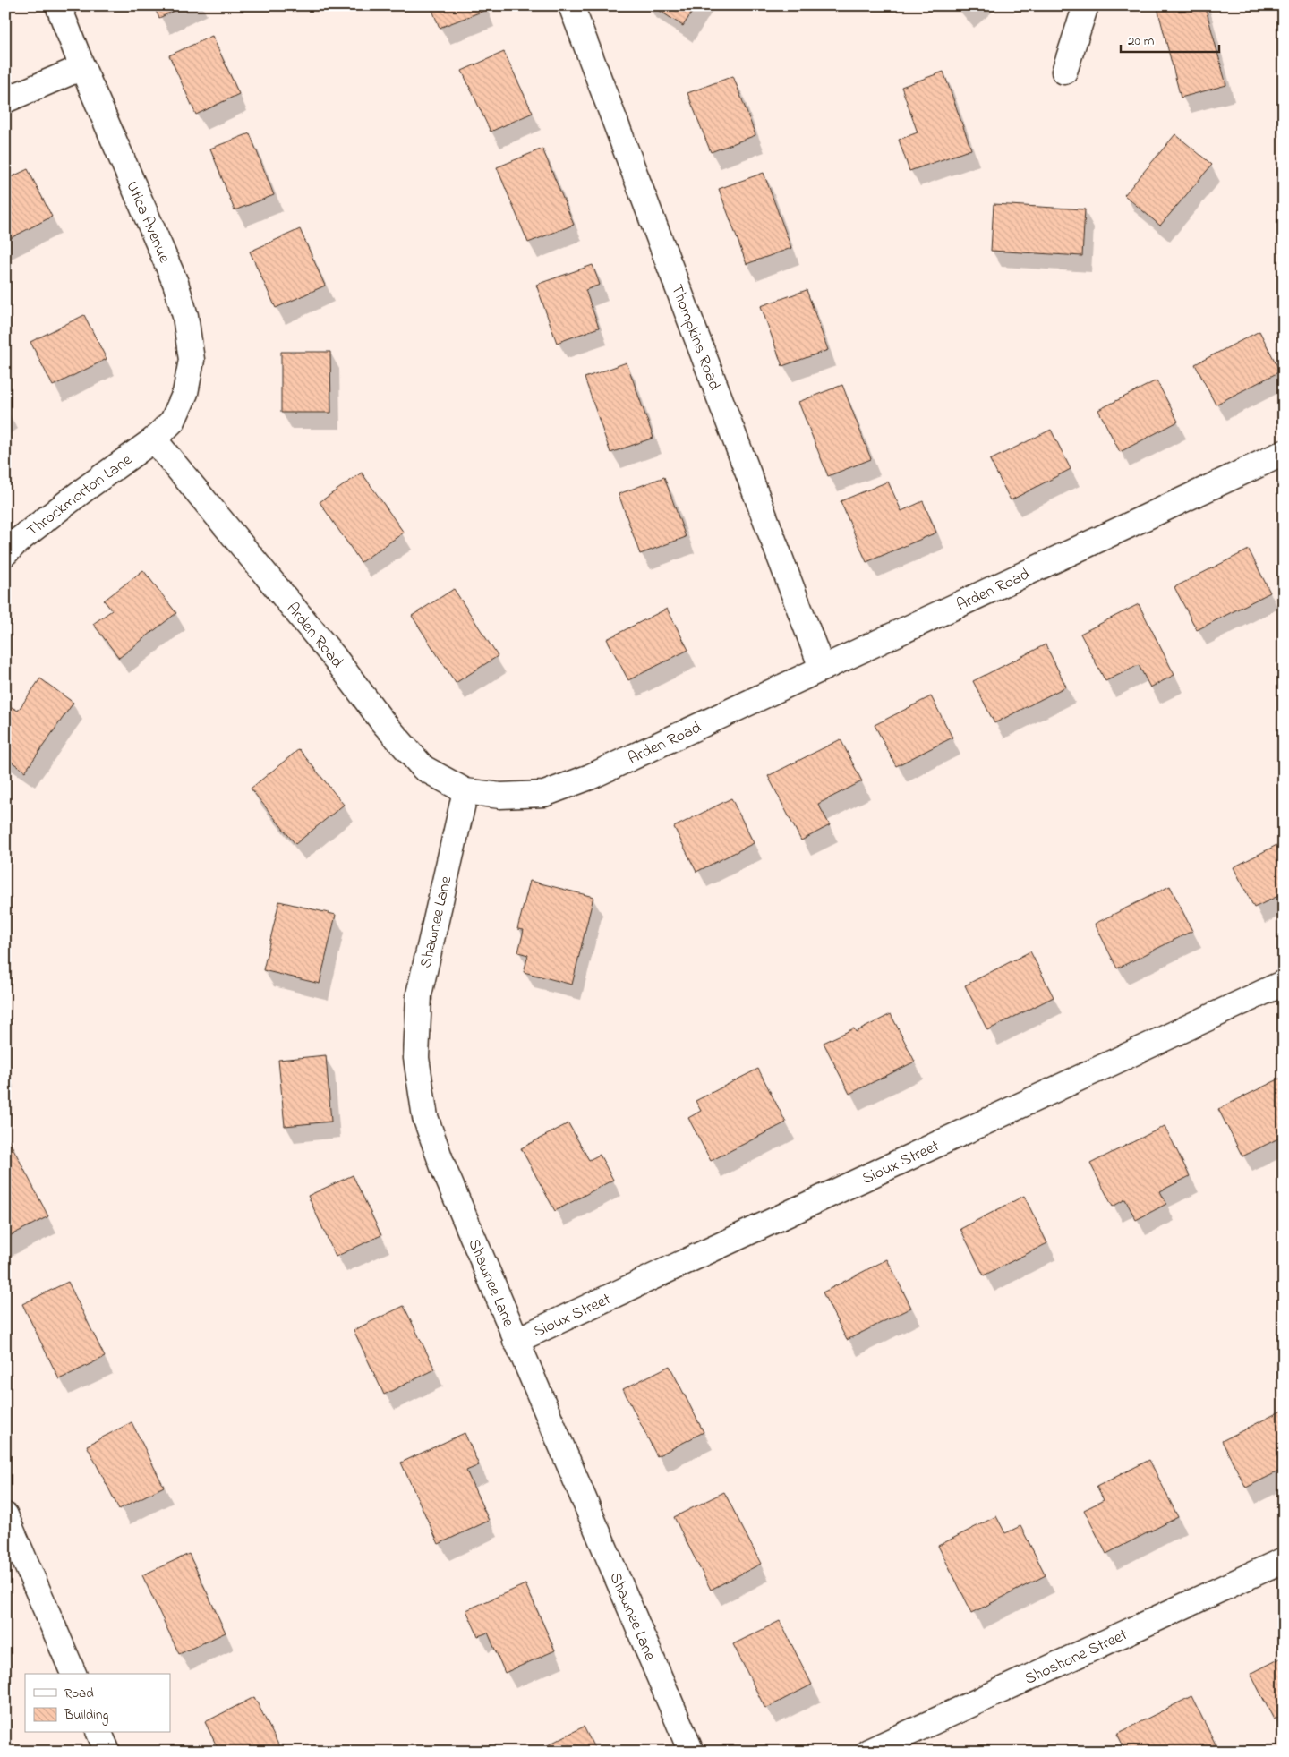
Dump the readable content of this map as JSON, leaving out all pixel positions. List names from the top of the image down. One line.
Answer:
{"streets":{"street":["Utica Avenue","Thompkins Road","Throckmorton Lane","Arden Road","Shawnee Lane","Sioux Street","Shoshone Street"]},"crossings":[["Utica Avenue","Throckmorton Lane"],["Utica Avenue","Arden Road"],["Thompkins Road","Arden Road"],["Throckmorton Lane","Arden Road"],["Arden Road","Shawnee Lane"],["Shawnee Lane","Sioux Street"]],"legend":["Road","Building"],"scale_bar":"20 m"}
